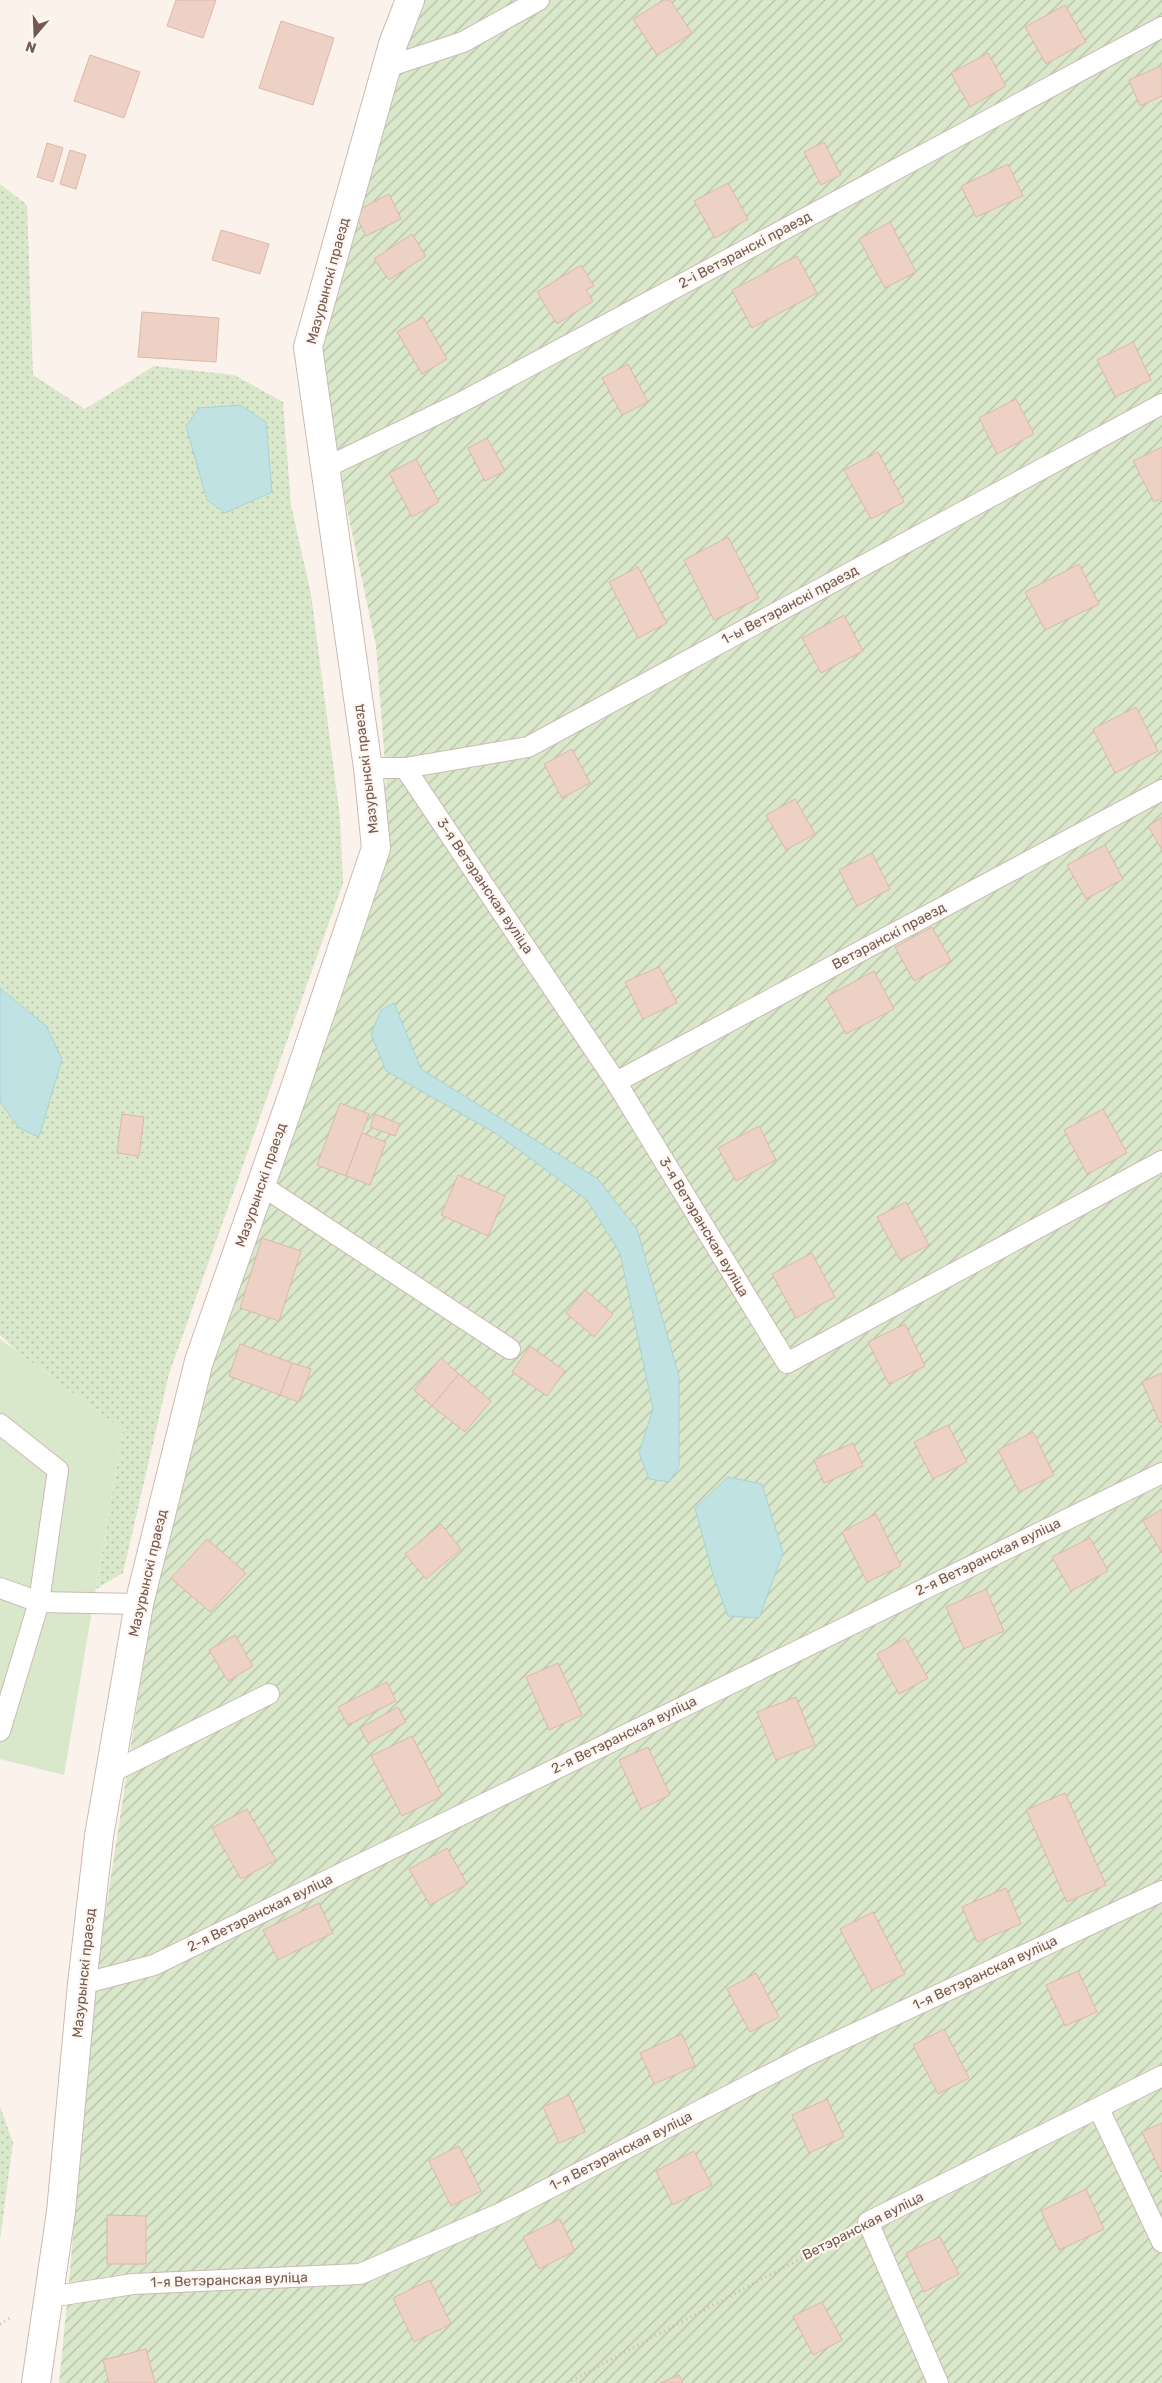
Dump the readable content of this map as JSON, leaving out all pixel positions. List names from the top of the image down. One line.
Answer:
{"streets":{"street":["Мазурынскі праезд"],"lane":["2-і Ветэранскі праезд","1-ы Ветэранскі праезд","3-я Ветэранская вуліца","Ветэранскі праезд","2-я Ветэранская вуліца","1-я Ветэранская вуліца","Ветэранская вуліца"]},"crossings":[["2-і Ветэранскі праезд","Мазурынскі праезд"],["Мазурынскі праезд","2-я Ветэранская вуліца"],["Мазурынскі праезд","1-я Ветэранская вуліца"],["1-ы Ветэранскі праезд","3-я Ветэранская вуліца"],["3-я Ветэранская вуліца","Ветэранскі праезд"]],"north":"bottom"}
